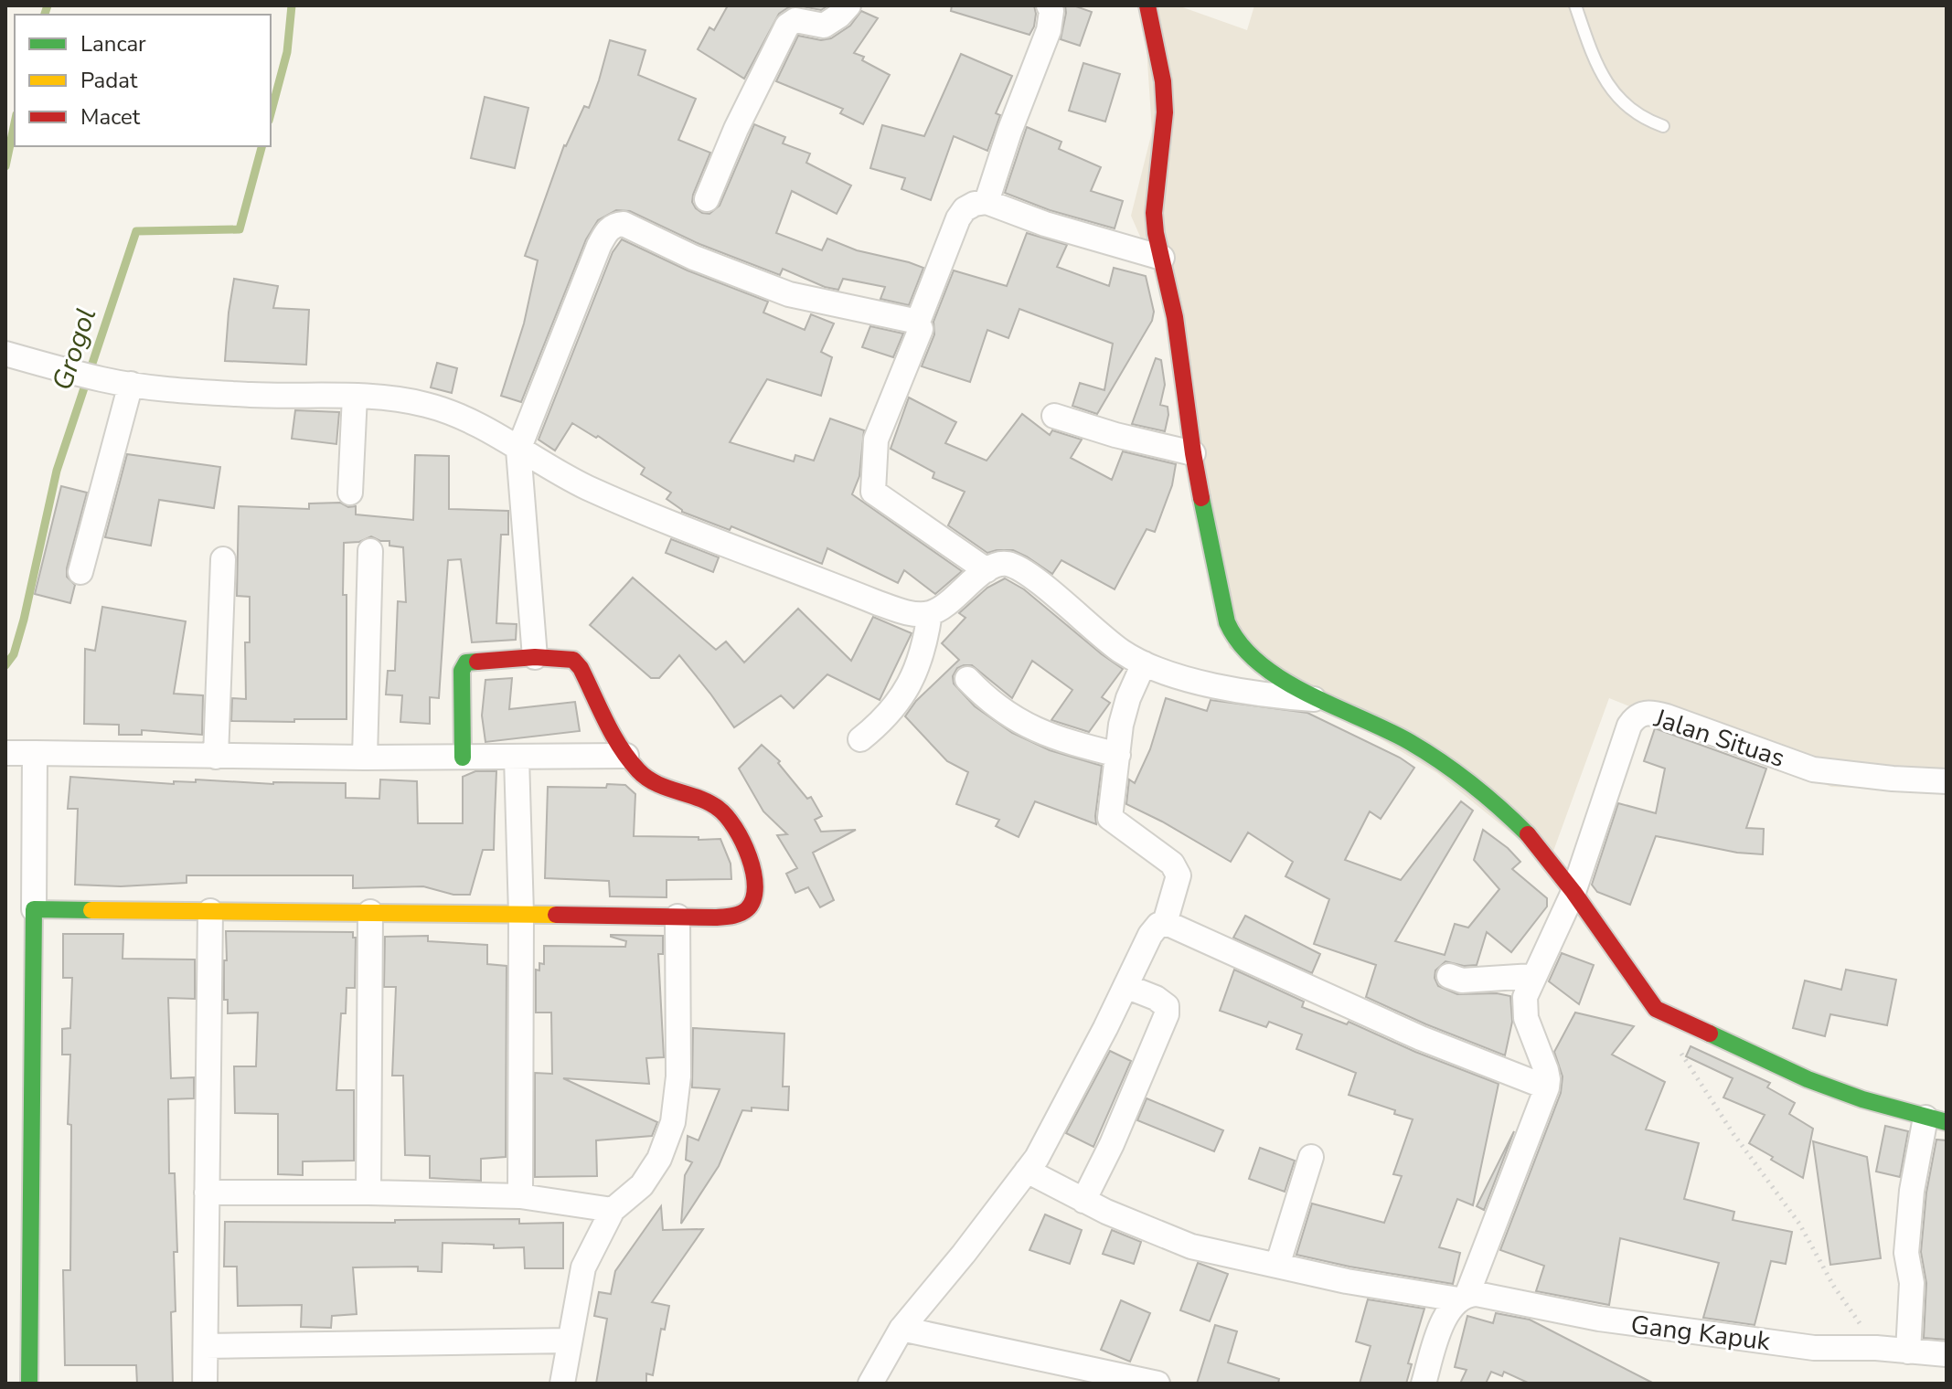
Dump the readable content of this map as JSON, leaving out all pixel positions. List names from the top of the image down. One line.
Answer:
{"streets":{"street":["Jalan Situas","Gang Kapuk"]},"water":["Grogol"],"legend":["Lancar","Padat","Macet"]}
